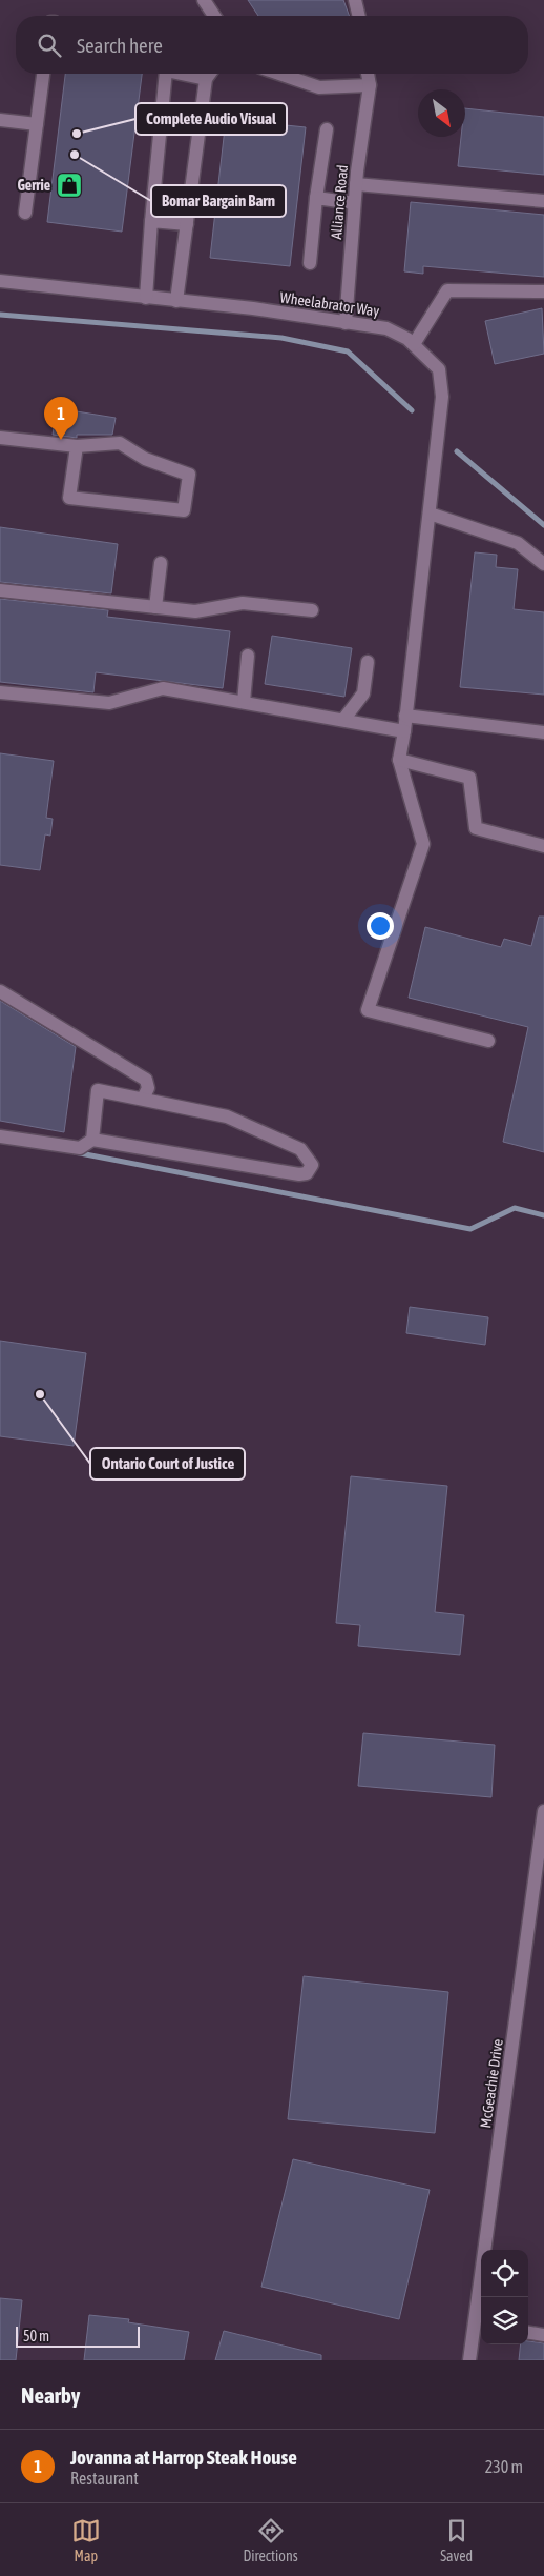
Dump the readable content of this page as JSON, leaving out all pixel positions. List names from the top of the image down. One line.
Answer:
{"streets":{"street":["Alliance Road","Wheelabrator Way","McGeachie Drive"]},"crossings":[["Alliance Road","Wheelabrator Way"]],"places":{"other":["Complete Audio Visual","Bomar Bargain Barn","Ontario Court of Justice"],"shop":["Gerrie"]},"scale_bar":"50 m","north":"bottom right","page":{"search":"Search here","pins":"1","scale":"50 m","heading":"Nearby","list":[{"mark":"1","name":"Jovanna at Harrop Steak House","note":"Restaurant","value":"230 m"}],"nav":["Map","Directions","Saved"]}}
